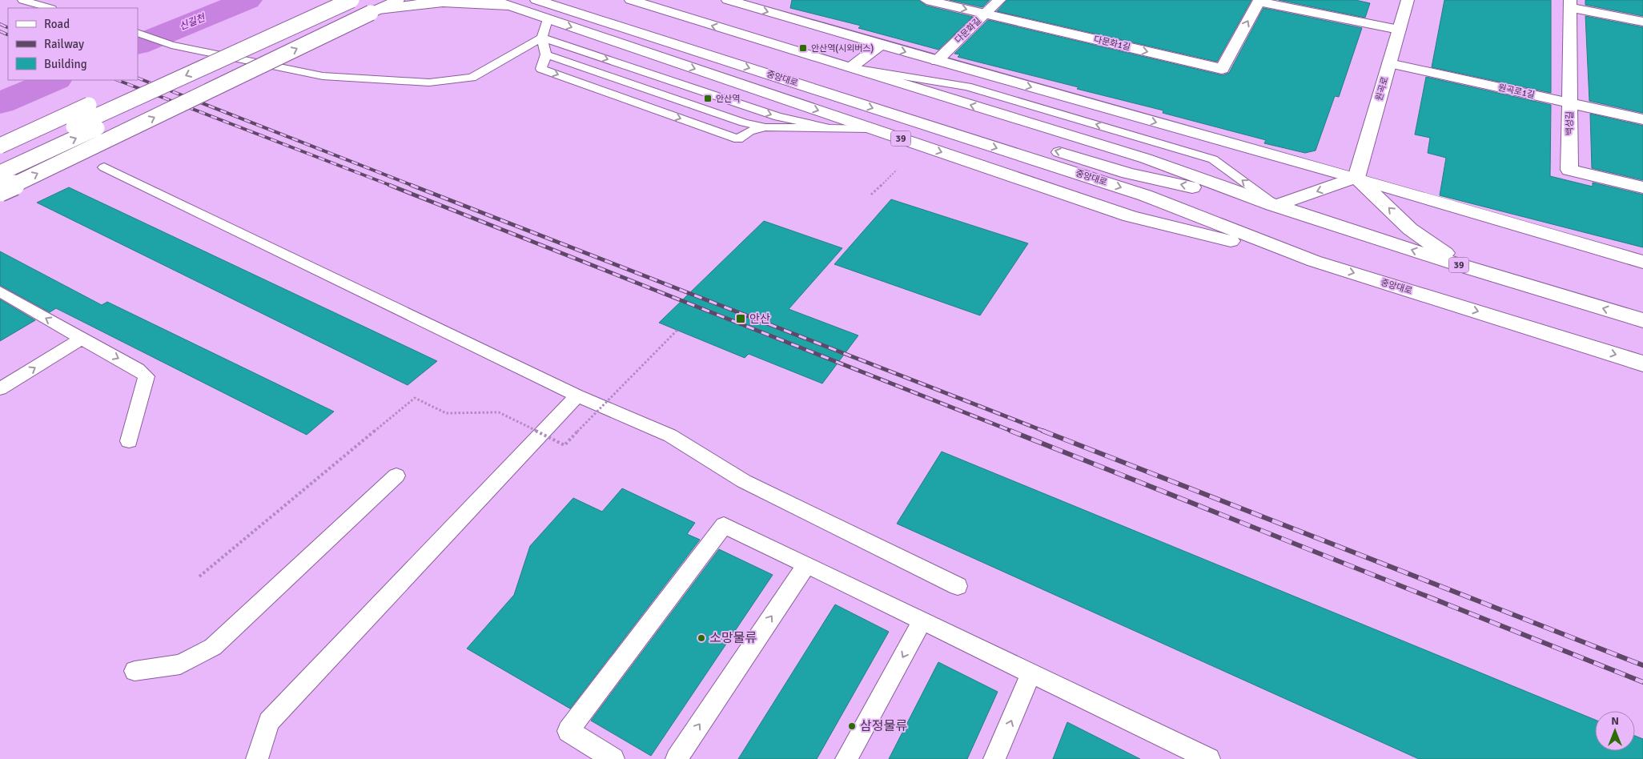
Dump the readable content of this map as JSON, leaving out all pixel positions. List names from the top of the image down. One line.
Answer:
{"streets":{"main road":["다문화길","다문화1길","중앙대로","원곡로","원곡로1길","백성길","39"]},"crossings":[["다문화길","다문화1길"],["중앙대로","39"],["원곡로","원곡로1길"],["원곡로1길","백성길"]],"water":["신길천"],"places":{"transit":["안산역(시외버스)","안산역","안산"],"other":["소망물류","삼정물류"]},"legend":["Road","Railway","Building"],"north":"top"}
